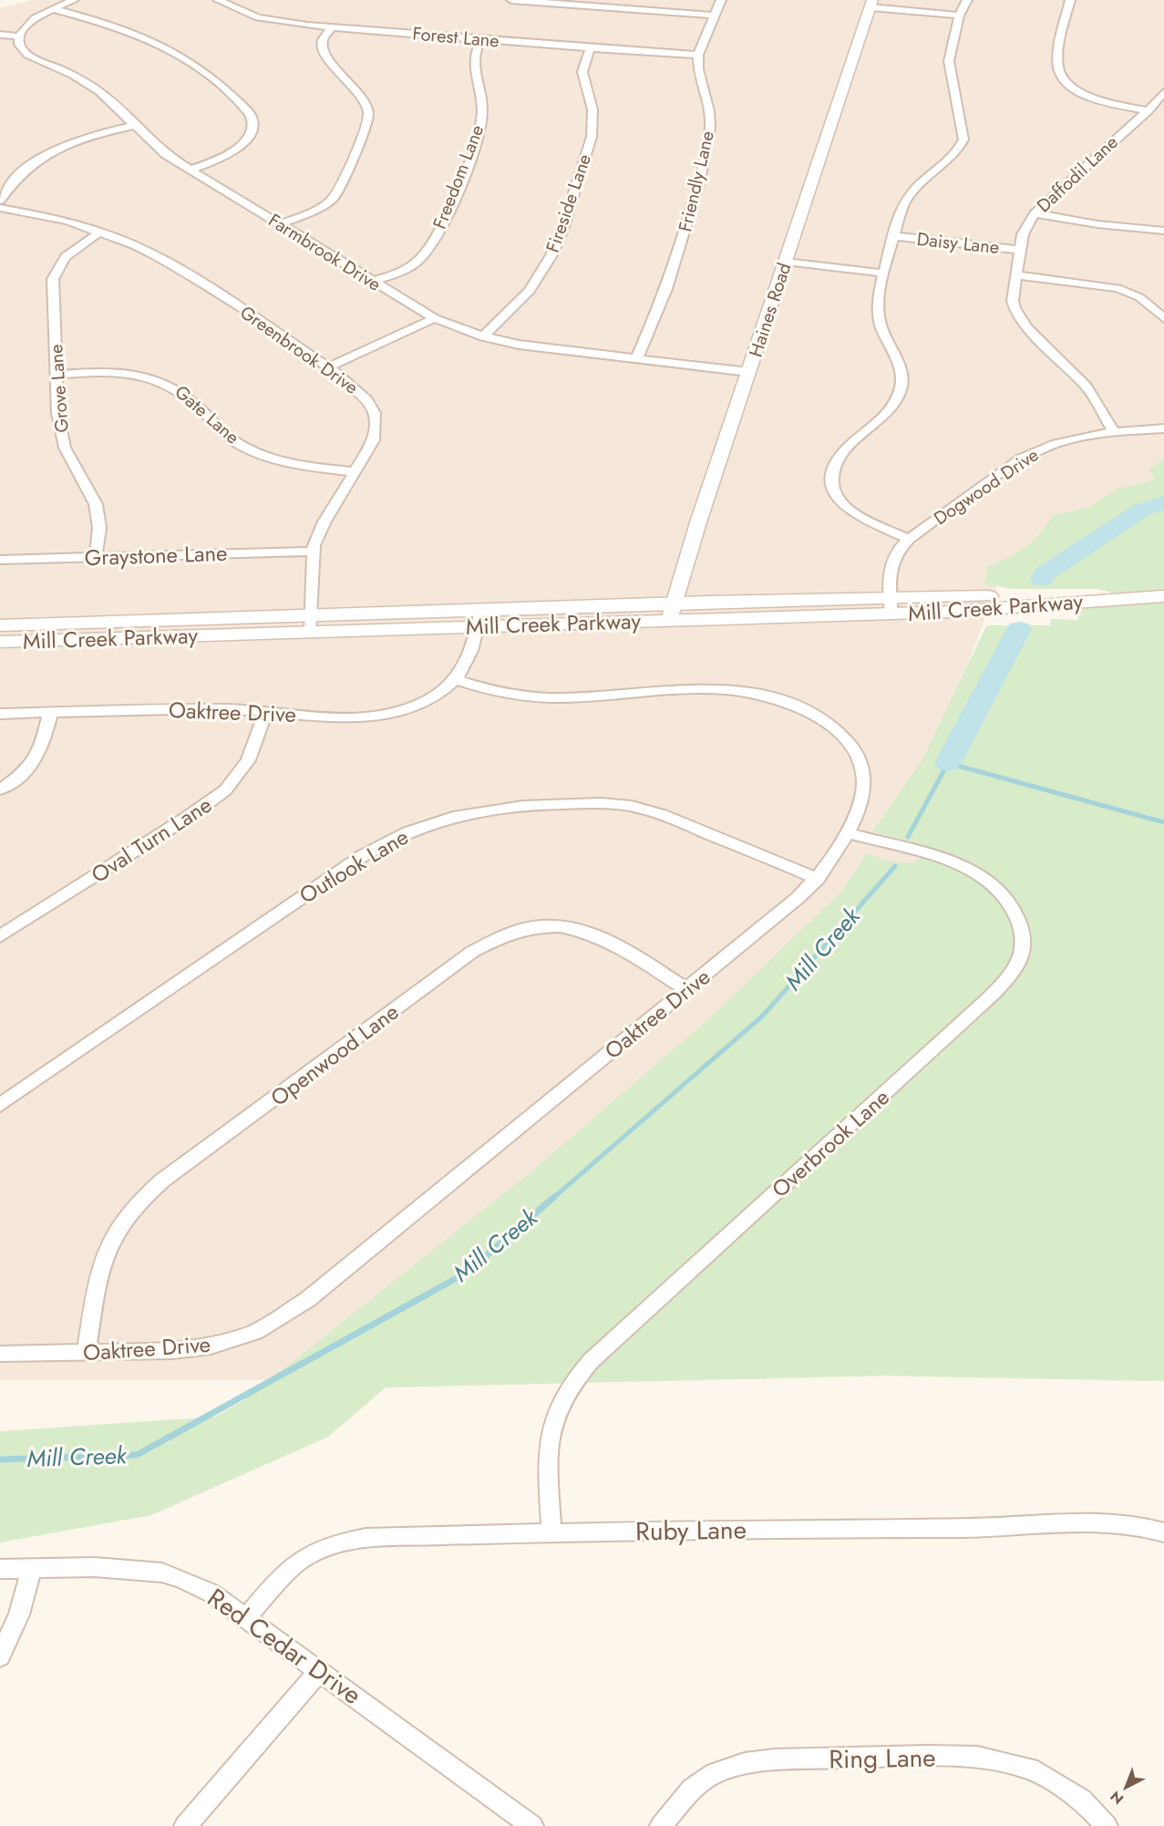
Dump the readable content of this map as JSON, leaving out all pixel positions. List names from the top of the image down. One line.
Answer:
{"streets":{"main road":["Mill Creek Parkway"],"street":["Forest Lane","Daffodil Lane","Freedom Lane","Friendly Lane","Fireside Lane","Daisy Lane","Farmbrook Drive","Haines Road","Greenbrook Drive","Grove Lane","Gate Lane","Dogwood Drive","Graystone Lane","Oaktree Drive","Oval Turn Lane","Outlook Lane","Openwood Lane","Overbrook Lane","Ruby Lane","Red Cedar Drive","Ring Lane"]},"crossings":[["Forest Lane","Freedom Lane"],["Forest Lane","Friendly Lane"],["Forest Lane","Fireside Lane"],["Daffodil Lane","Daisy Lane"],["Daffodil Lane","Dogwood Drive"],["Freedom Lane","Farmbrook Drive"],["Friendly Lane","Farmbrook Drive"],["Fireside Lane","Farmbrook Drive"],["Daisy Lane","Dogwood Drive"],["Farmbrook Drive","Haines Road"],["Haines Road","Mill Creek Parkway"],["Greenbrook Drive","Grove Lane"],["Greenbrook Drive","Gate Lane"],["Greenbrook Drive","Graystone Lane"],["Greenbrook Drive","Mill Creek Parkway"],["Grove Lane","Gate Lane"],["Grove Lane","Graystone Lane"],["Dogwood Drive","Mill Creek Parkway"],["Mill Creek Parkway","Oaktree Drive"],["Oaktree Drive","Oval Turn Lane"],["Oaktree Drive","Outlook Lane"],["Oaktree Drive","Openwood Lane"],["Oaktree Drive","Overbrook Lane"],["Overbrook Lane","Ruby Lane"],["Ruby Lane","Red Cedar Drive"]],"water":["Mill Creek"],"north":"bottom left"}
